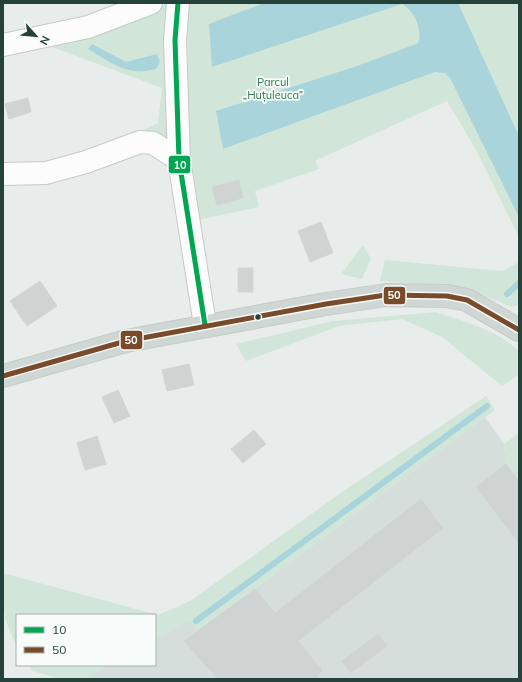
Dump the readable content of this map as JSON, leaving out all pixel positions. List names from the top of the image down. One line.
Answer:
{"parks":["Parcul „Huțuleuca”"],"lines":["transit line 10","transit line 50"],"legend":["10","50"],"north":"bottom right"}
